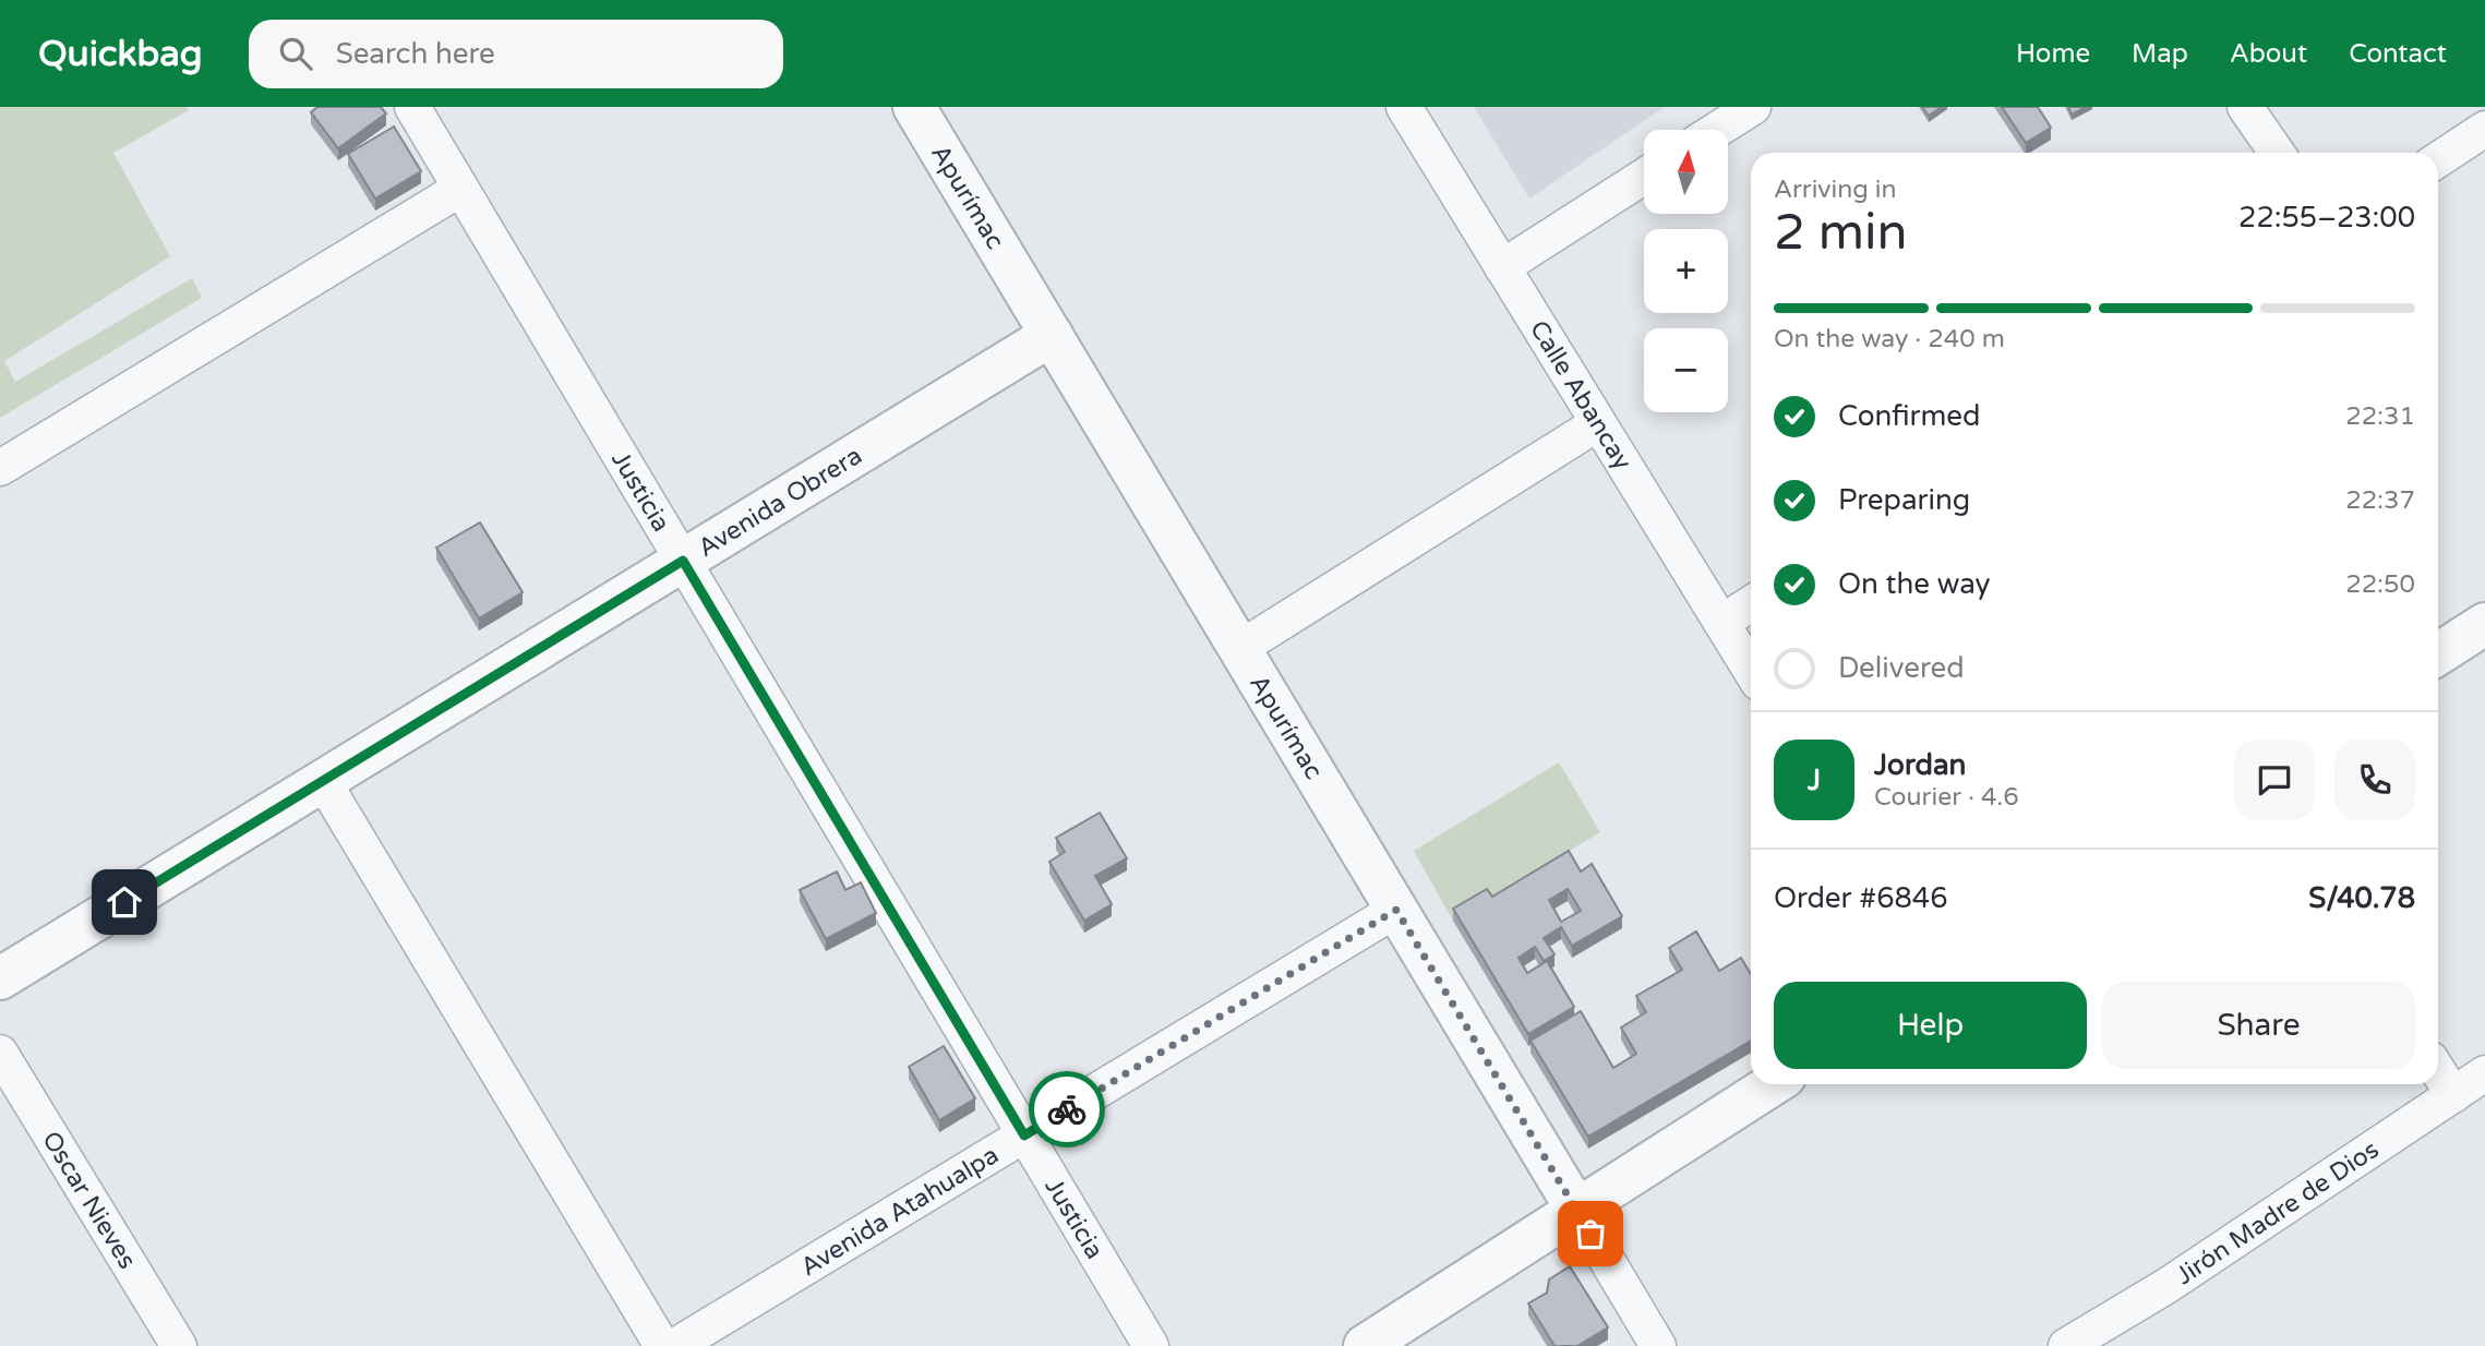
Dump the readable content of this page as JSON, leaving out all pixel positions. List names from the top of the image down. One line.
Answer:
{"streets":{"street":["Apurímac","Calle Abancay","Justicia","Avenida Obrera","Oscar Nieves","Avenida Atahualpa","Jirón Madre de Dios"]},"crossings":[["Apurímac","Avenida Obrera"],["Apurímac","Avenida Atahualpa"],["Justicia","Avenida Obrera"],["Justicia","Avenida Atahualpa"]],"north":"top","page":{"header":"Quickbag","search":"Search here","nav":["Home","Map","About","Contact"],"map_buttons":["+","−"],"heading":["2 min","Arriving in","22:55–23:00"],"panel":["Jordan","Courier · 4.6","Order #6846","S/40.78"],"bar":"On the way · 240 m","list":[["Confirmed","22:31"],["Preparing","22:37"],["On the way","22:50"],"Delivered"],"round":"J","buttons":["Help","Share"]}}
